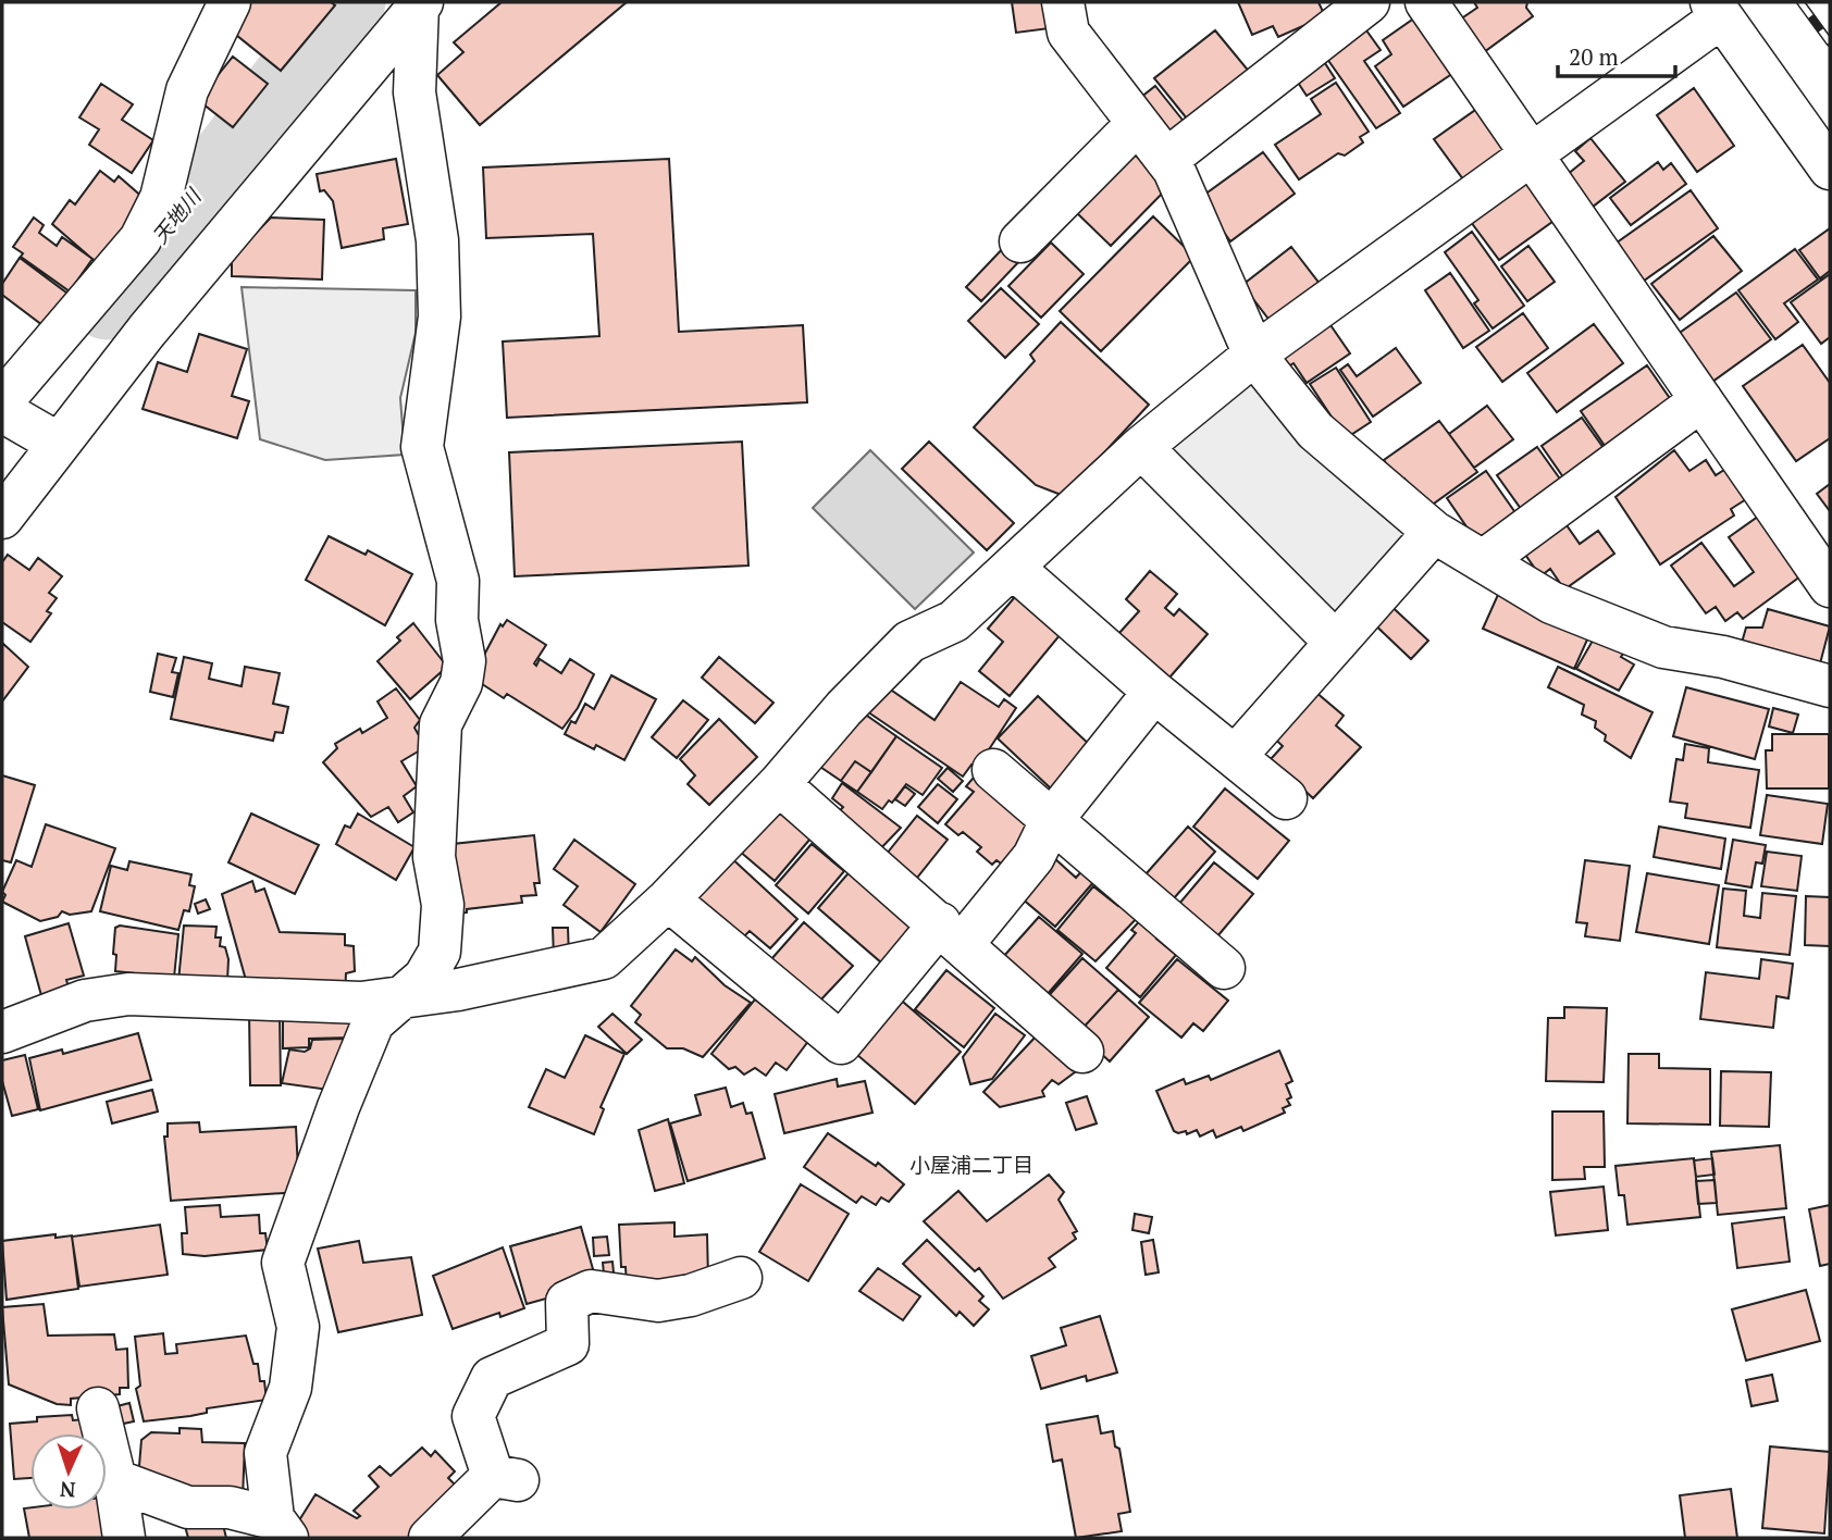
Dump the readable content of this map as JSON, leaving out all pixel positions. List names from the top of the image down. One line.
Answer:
{"districts":["小屋浦二丁目"],"water":["天地川"],"scale_bar":"20 m","north":"bottom"}
